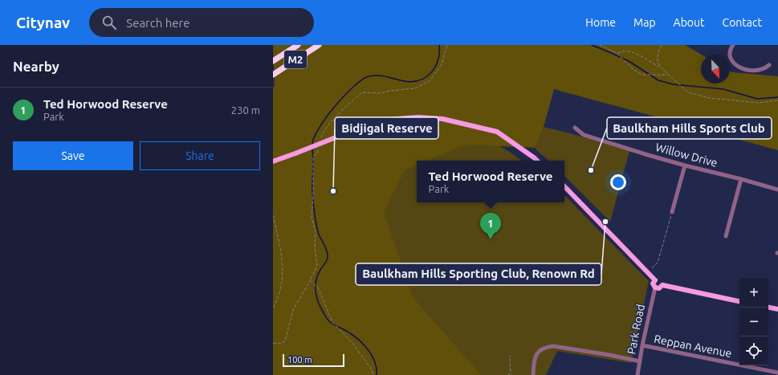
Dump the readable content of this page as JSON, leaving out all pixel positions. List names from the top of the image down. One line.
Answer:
{"streets":{"highway":["M2"],"street":["Willow Drive","Park Road","Reppan Avenue"]},"crossings":[["Park Road","Reppan Avenue"]],"places":["Baulkham Hills Sports Club","Bidjigal Reserve","Baulkham Hills Sporting Club, Renown Rd"],"scale_bar":"100 m","north":"bottom right","page":{"header":"Citynav","search":"Search here","nav":["Home","Map","About","Contact"],"heading":"Nearby","list":[{"mark":"1","name":"Ted Horwood Reserve","note":"Park","value":"230 m"}],"buttons":["Save","Share"],"popup":["Ted Horwood Reserve","Park"],"pins":"1","map_buttons":["+","−"],"scale":"100 m"}}
